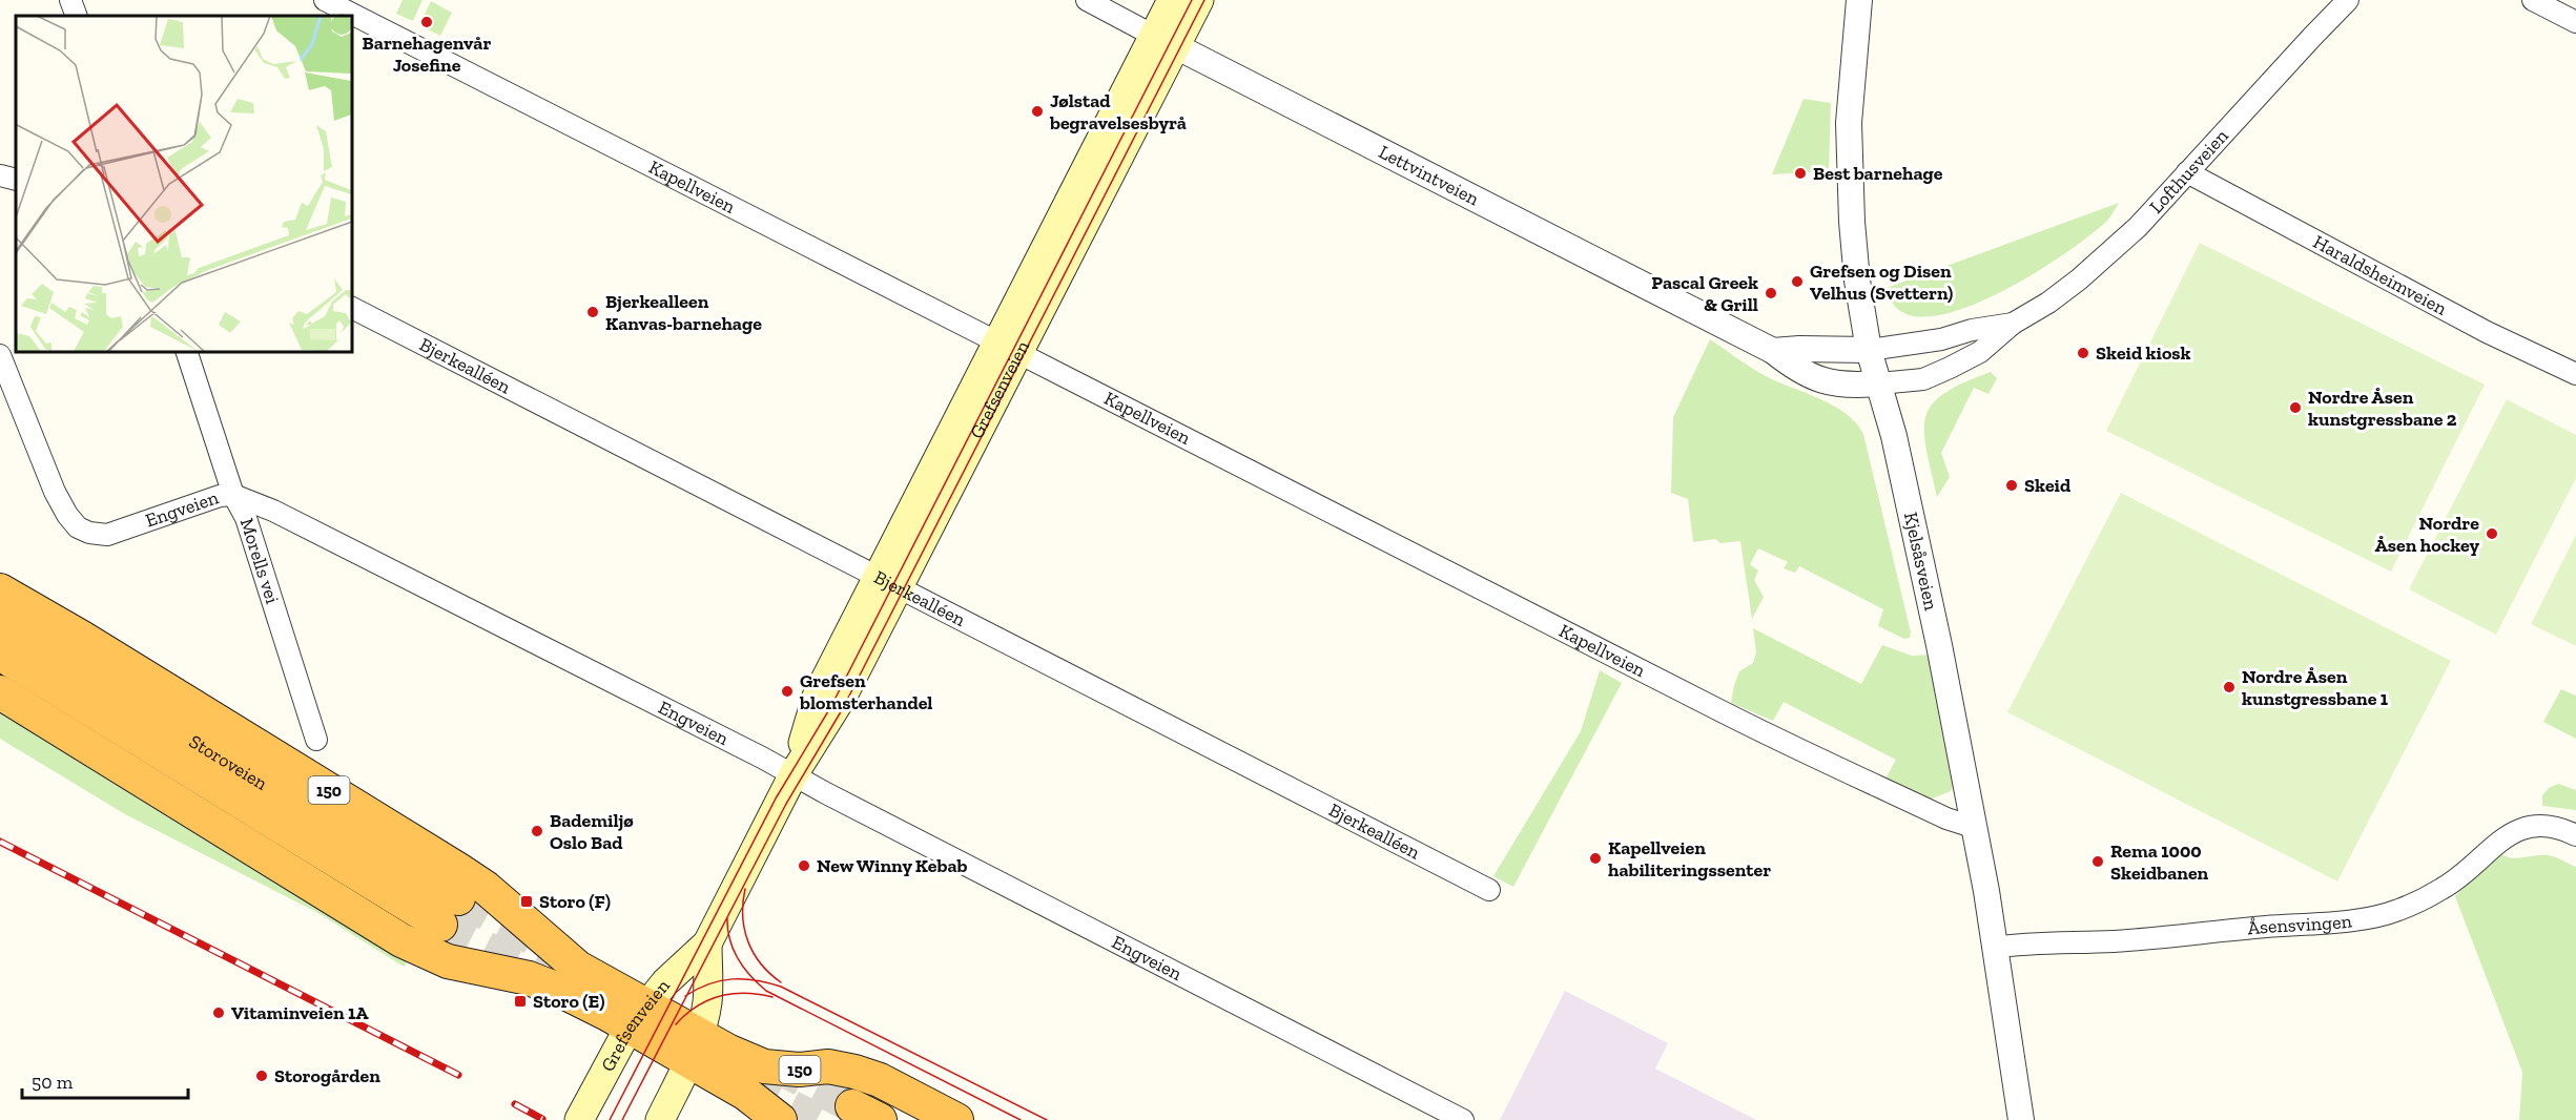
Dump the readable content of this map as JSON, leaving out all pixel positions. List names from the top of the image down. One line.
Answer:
{"streets":{"highway":["Storoveien","150"],"main road":["Grefsenveien"],"street":["Lofthusveien","Lettvintveien","Kapellveien","Haraldsheimveien","Bjerkealléen","Engveien","Kjelsåsveien","Morells vei","Åsensvingen"]},"crossings":[["Lofthusveien","Lettvintveien"],["Lofthusveien","Haraldsheimveien"],["Lofthusveien","Kjelsåsveien"],["Lettvintveien","Grefsenveien"],["Lettvintveien","Kjelsåsveien"],["Kapellveien","Grefsenveien"],["Kapellveien","Kjelsåsveien"],["Bjerkealléen","Grefsenveien"],["Grefsenveien","Engveien"],["Grefsenveien","150"],["Engveien","Morells vei"],["Kjelsåsveien","Åsensvingen"]],"places":{"other":["Barnehagenvår Josefine","Jølstad begravelsesbyrå","Best barnehage","Grefsen og Disen Velhus (Svettern)","Pascal Greek & Grill","Bjerkealleen Kanvas-barnehage","Skeid kiosk","Nordre Åsen kunstgressbane 2","Skeid","Nordre Åsen hockey","Nordre Åsen kunstgressbane 1","Grefsen blomsterhandel","Bademiljø Oslo Bad","Kapellveien habiliteringssenter","Rema 1000 Skeidbanen","New Winny Kebab","Vitaminveien 1A","Storogården"],"transit":["Storo (F)","Storo (E)"]},"scale_bar":"50 m"}
